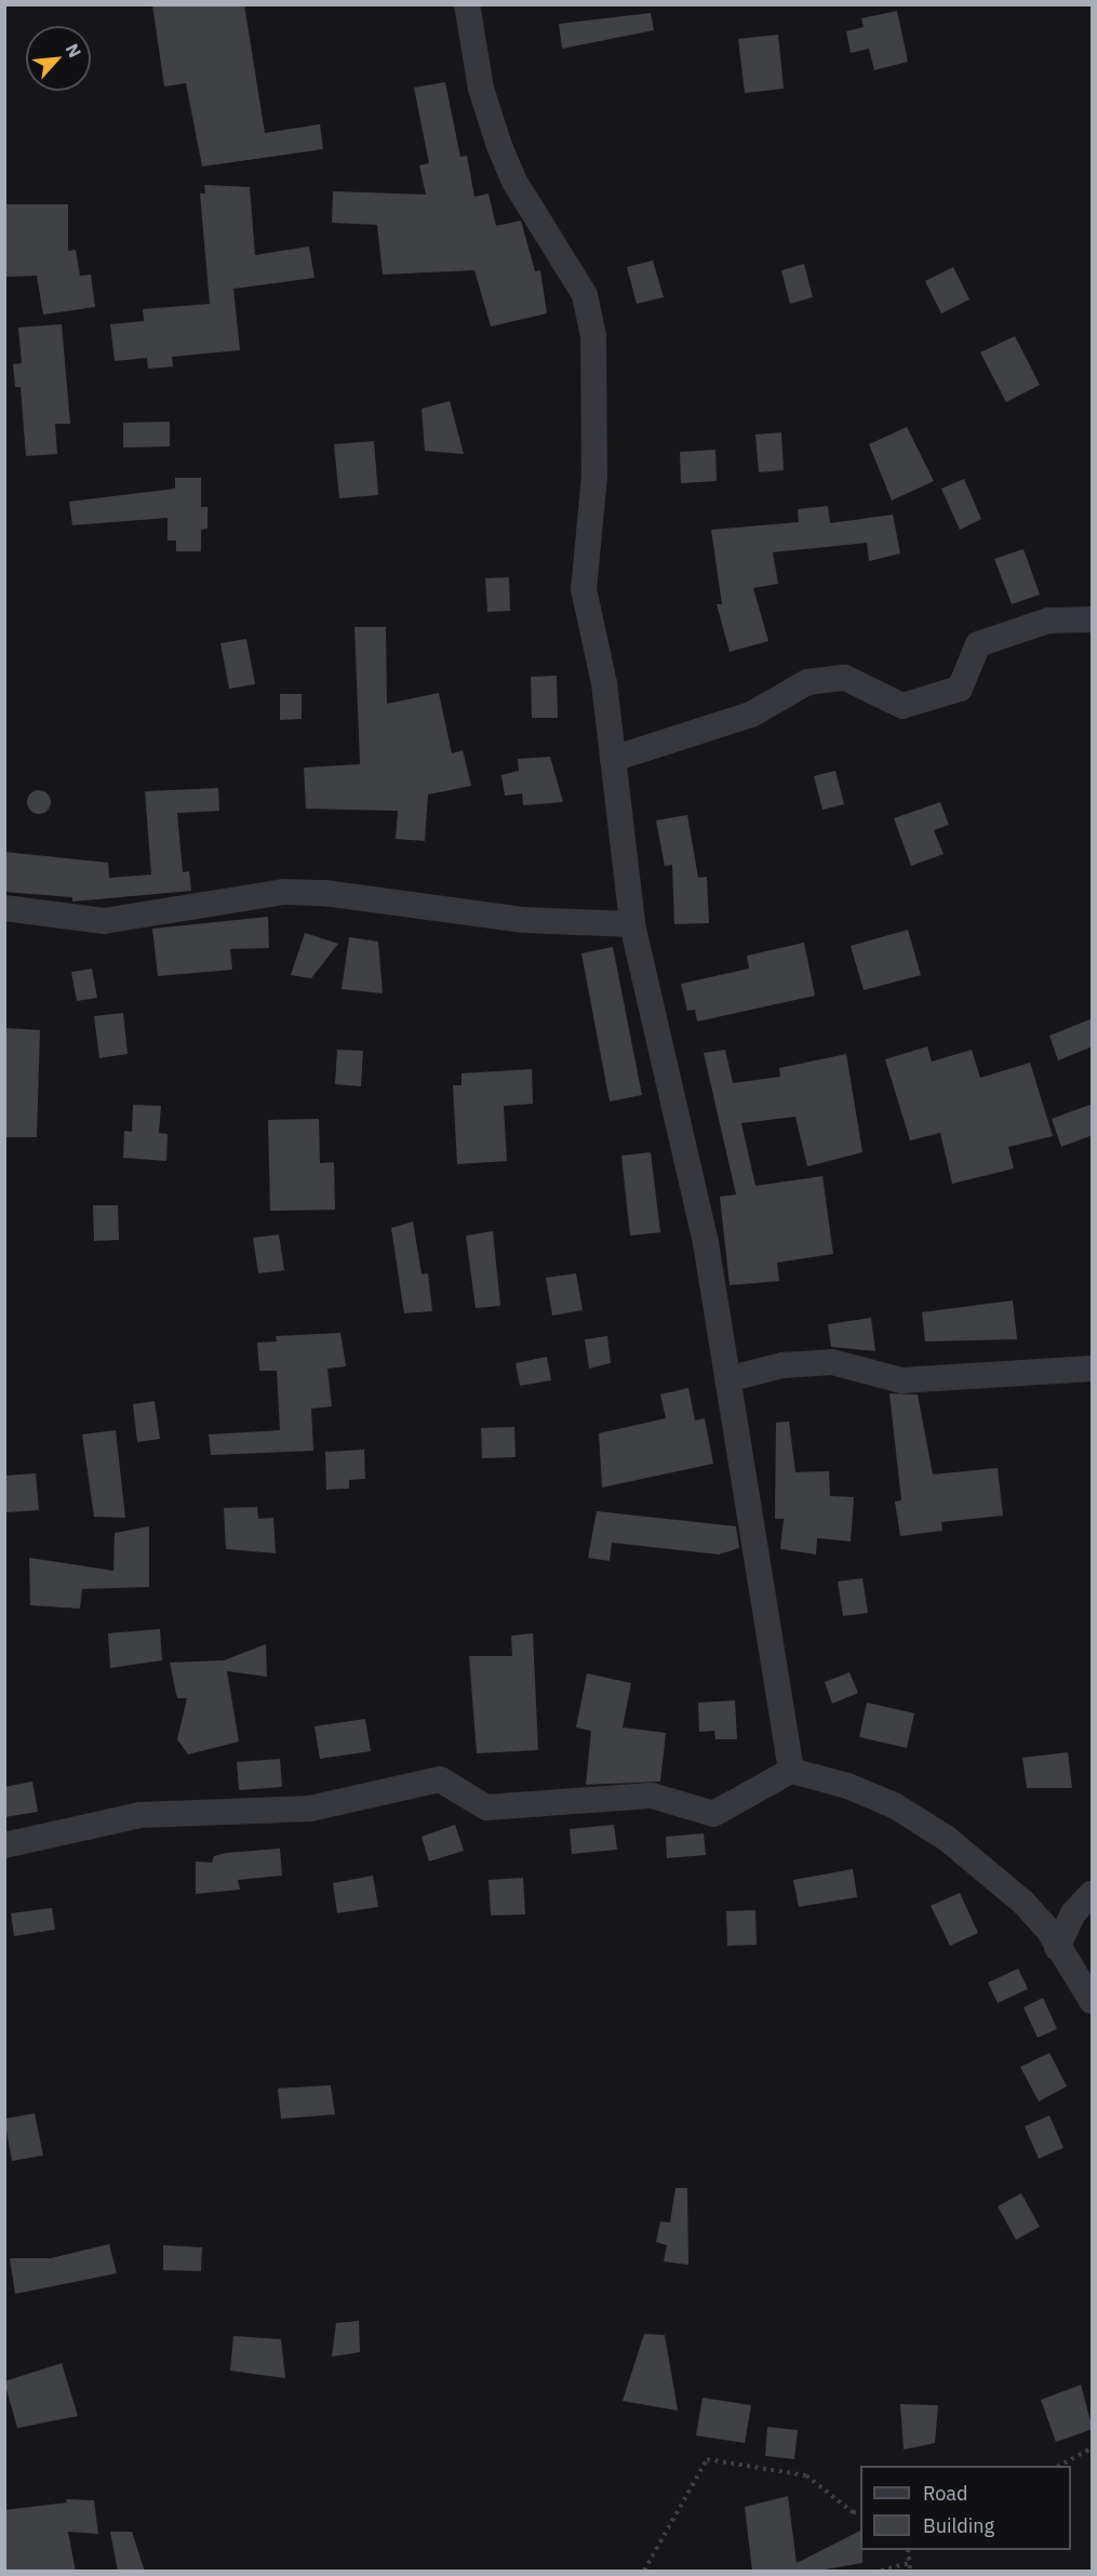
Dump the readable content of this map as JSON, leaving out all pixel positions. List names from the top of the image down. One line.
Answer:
{"legend":["Road","Building"],"north":"top right"}
